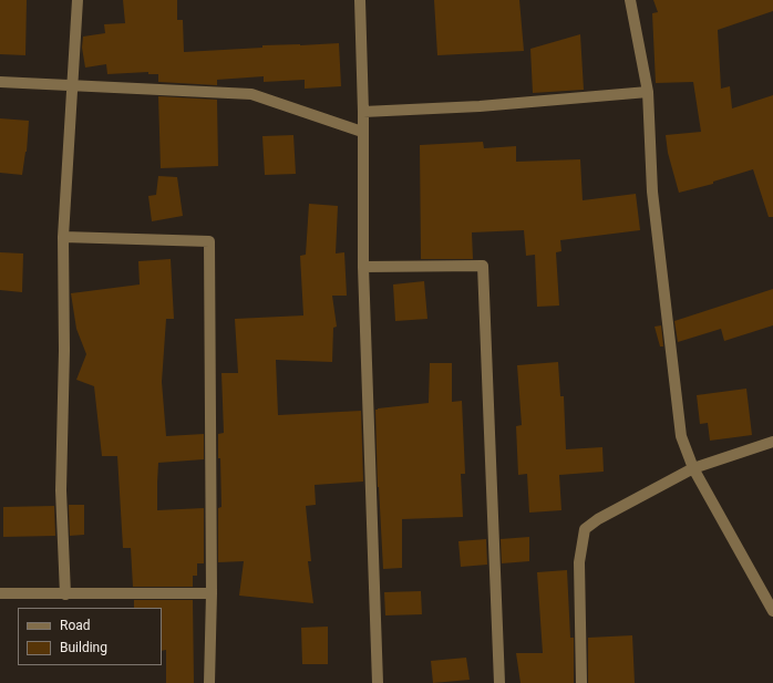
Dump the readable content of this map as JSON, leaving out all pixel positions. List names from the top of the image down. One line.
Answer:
{"legend":["Road","Building"]}
